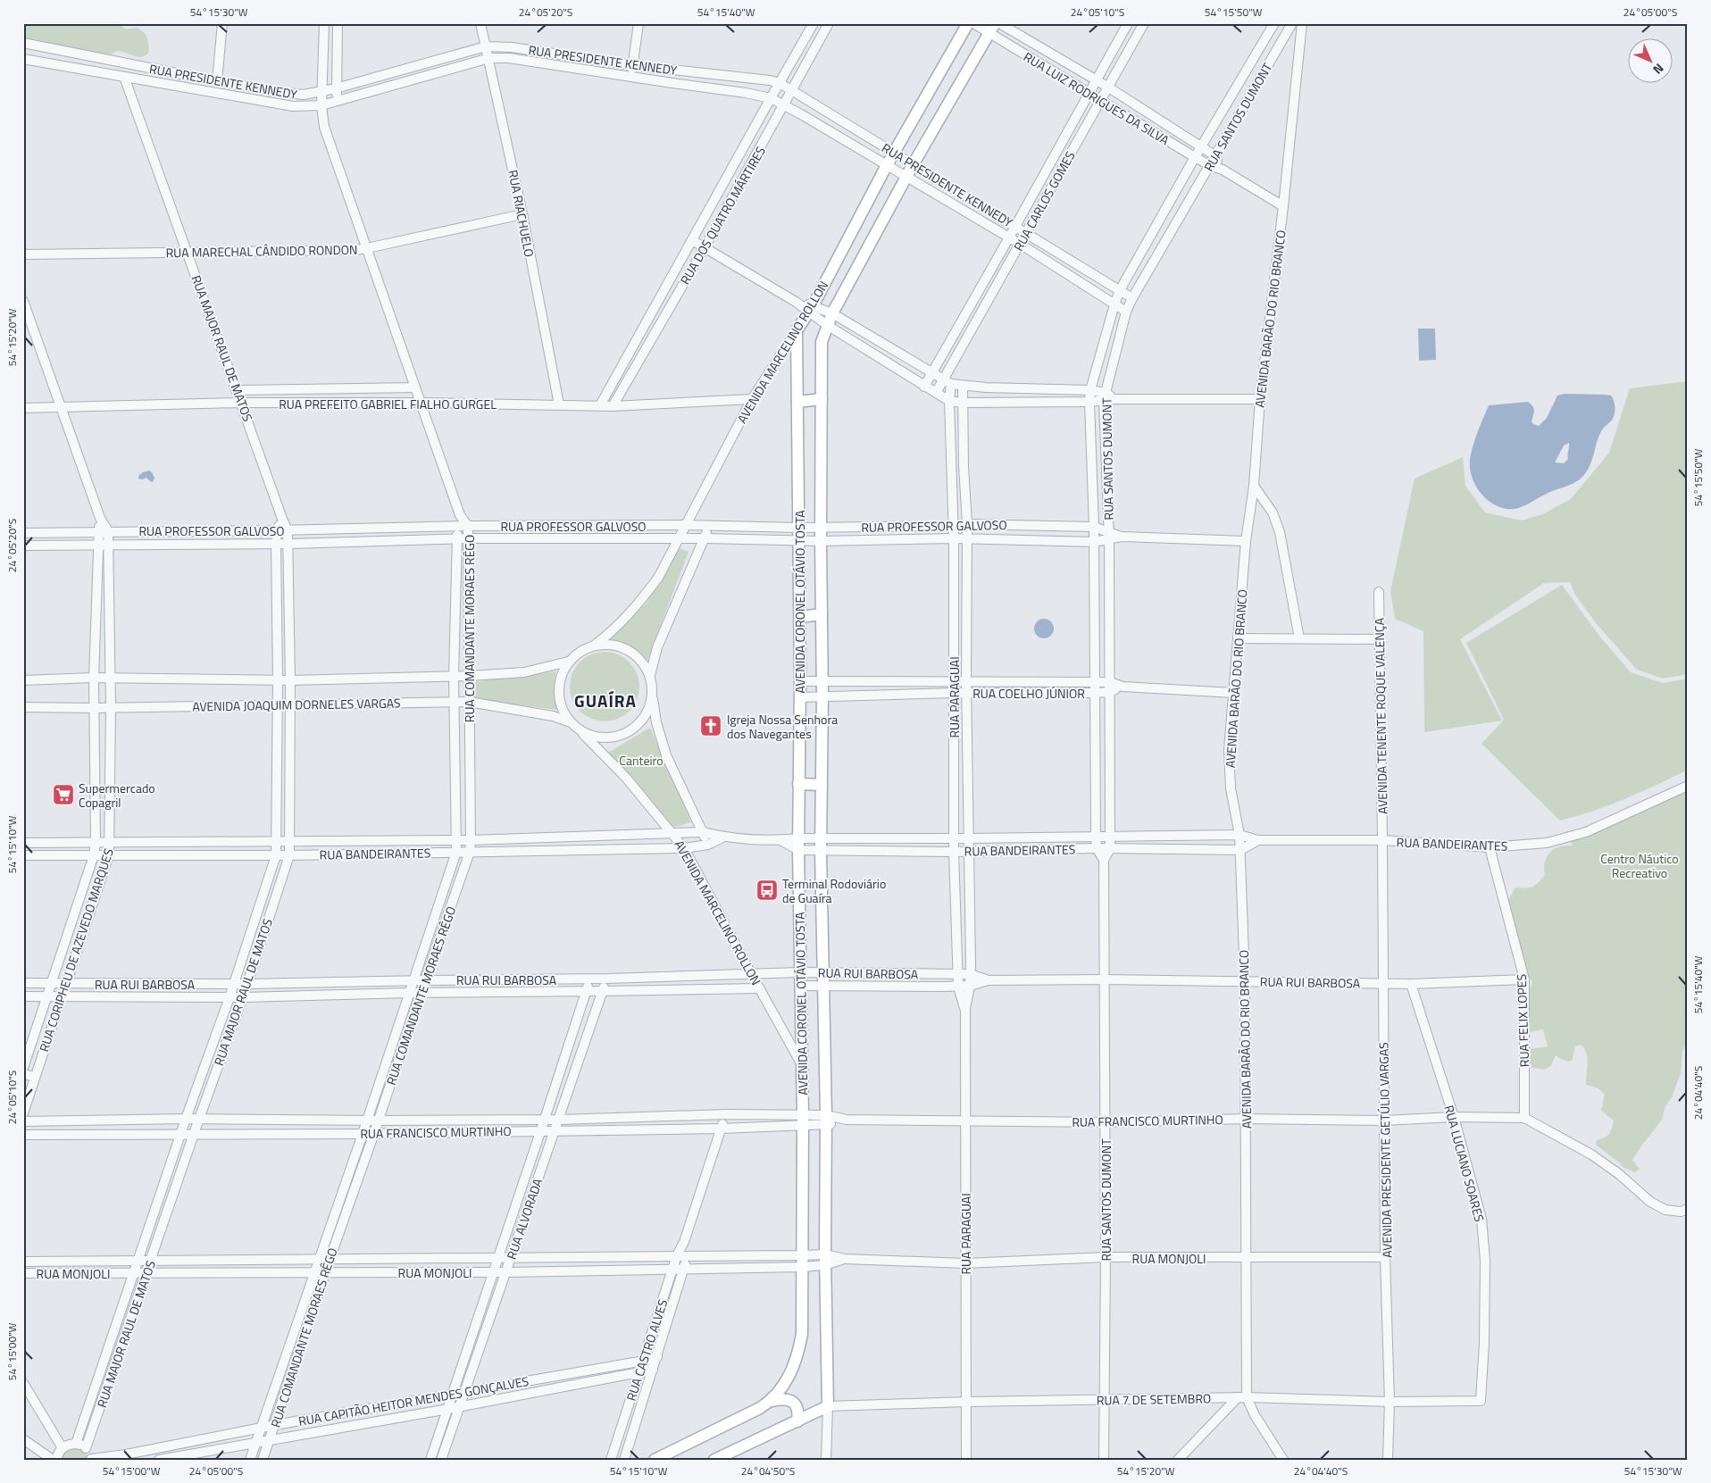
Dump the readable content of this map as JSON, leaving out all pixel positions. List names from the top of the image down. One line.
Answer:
{"streets":{"main road":["AVENIDA MARCELINO ROLLON","AVENIDA CORONEL OTÁVIO TOSTA"],"street":["RUA PRESIDENTE KENNEDY","RUA LUIZ RODRIGUES DA SILVA","RUA SANTOS DUMONT","RUA CARLOS GOMES","RUA RIACHUELO","RUA DOS QUATRO MÁRTIRES","RUA MARECHAL CÂNDIDO RONDON","AVENIDA BARÃO DO RIO BRANCO","RUA MAJOR RAUL DE MATOS","RUA PREFEITO GABRIEL FIALHO GURGEL","RUA PROFESSOR GALVOSO","RUA COMANDANTE MORAES RÊGO","RUA COELHO JÚNIOR","RUA PARAGUAI","AVENIDA JOAQUIM DORNELES VARGAS","AVENIDA TENENTE ROQUE VALENÇA","RUA BANDEIRANTES","RUA CORIPHEU DE AZEVEDO MARQUES","RUA RUI BARBOSA","RUA FELIX LOPES","RUA FRANCISCO MURTINHO","AVENIDA PRESIDENTE GETÚLIO VARGAS","RUA LUCIANO SOARES","RUA ALVORADA","RUA MONJOLI","RUA CASTRO ALVES","RUA 7 DE SETEMBRO","RUA CAPITÃO HEITOR MENDES GONÇALVES"]},"crossings":[["RUA PRESIDENTE KENNEDY","RUA SANTOS DUMONT"],["RUA PRESIDENTE KENNEDY","RUA CARLOS GOMES"],["RUA PRESIDENTE KENNEDY","RUA RIACHUELO"],["RUA PRESIDENTE KENNEDY","RUA DOS QUATRO MÁRTIRES"],["RUA PRESIDENTE KENNEDY","RUA MAJOR RAUL DE MATOS"],["RUA PRESIDENTE KENNEDY","AVENIDA MARCELINO ROLLON"],["RUA PRESIDENTE KENNEDY","RUA COMANDANTE MORAES RÊGO"],["RUA LUIZ RODRIGUES DA SILVA","RUA SANTOS DUMONT"],["RUA LUIZ RODRIGUES DA SILVA","RUA CARLOS GOMES"],["RUA LUIZ RODRIGUES DA SILVA","AVENIDA BARÃO DO RIO BRANCO"],["RUA LUIZ RODRIGUES DA SILVA","AVENIDA MARCELINO ROLLON"],["RUA SANTOS DUMONT","RUA PROFESSOR GALVOSO"],["RUA SANTOS DUMONT","RUA COELHO JÚNIOR"],["RUA SANTOS DUMONT","RUA BANDEIRANTES"],["RUA SANTOS DUMONT","RUA RUI BARBOSA"],["RUA SANTOS DUMONT","RUA FRANCISCO MURTINHO"],["RUA SANTOS DUMONT","RUA MONJOLI"],["RUA SANTOS DUMONT","RUA 7 DE SETEMBRO"],["RUA CARLOS GOMES","RUA PARAGUAI"],["RUA RIACHUELO","RUA MARECHAL CÂNDIDO RONDON"],["RUA RIACHUELO","RUA PREFEITO GABRIEL FIALHO GURGEL"],["RUA DOS QUATRO MÁRTIRES","RUA PREFEITO GABRIEL FIALHO GURGEL"],["RUA MARECHAL CÂNDIDO RONDON","RUA MAJOR RAUL DE MATOS"],["RUA MARECHAL CÂNDIDO RONDON","RUA COMANDANTE MORAES RÊGO"],["AVENIDA BARÃO DO RIO BRANCO","RUA PROFESSOR GALVOSO"],["AVENIDA BARÃO DO RIO BRANCO","RUA COELHO JÚNIOR"],["AVENIDA BARÃO DO RIO BRANCO","RUA BANDEIRANTES"],["AVENIDA BARÃO DO RIO BRANCO","RUA RUI BARBOSA"],["AVENIDA BARÃO DO RIO BRANCO","RUA FRANCISCO MURTINHO"],["AVENIDA BARÃO DO RIO BRANCO","RUA MONJOLI"],["AVENIDA BARÃO DO RIO BRANCO","RUA 7 DE SETEMBRO"],["RUA MAJOR RAUL DE MATOS","RUA PREFEITO GABRIEL FIALHO GURGEL"],["RUA MAJOR RAUL DE MATOS","RUA PROFESSOR GALVOSO"],["RUA MAJOR RAUL DE MATOS","AVENIDA JOAQUIM DORNELES VARGAS"],["RUA MAJOR RAUL DE MATOS","RUA BANDEIRANTES"],["RUA MAJOR RAUL DE MATOS","RUA RUI BARBOSA"],["RUA MAJOR RAUL DE MATOS","RUA FRANCISCO MURTINHO"],["RUA MAJOR RAUL DE MATOS","RUA MONJOLI"],["AVENIDA MARCELINO ROLLON","RUA PREFEITO GABRIEL FIALHO GURGEL"],["AVENIDA MARCELINO ROLLON","RUA PROFESSOR GALVOSO"],["AVENIDA MARCELINO ROLLON","AVENIDA CORONEL OTÁVIO TOSTA"],["AVENIDA MARCELINO ROLLON","AVENIDA JOAQUIM DORNELES VARGAS"],["AVENIDA MARCELINO ROLLON","RUA BANDEIRANTES"],["AVENIDA MARCELINO ROLLON","RUA RUI BARBOSA"],["RUA PREFEITO GABRIEL FIALHO GURGEL","RUA COMANDANTE MORAES RÊGO"],["RUA PROFESSOR GALVOSO","AVENIDA CORONEL OTÁVIO TOSTA"],["RUA PROFESSOR GALVOSO","RUA COMANDANTE MORAES RÊGO"],["RUA PROFESSOR GALVOSO","RUA PARAGUAI"],["RUA PROFESSOR GALVOSO","RUA CORIPHEU DE AZEVEDO MARQUES"],["AVENIDA CORONEL OTÁVIO TOSTA","RUA COELHO JÚNIOR"],["AVENIDA CORONEL OTÁVIO TOSTA","RUA BANDEIRANTES"],["AVENIDA CORONEL OTÁVIO TOSTA","RUA RUI BARBOSA"],["AVENIDA CORONEL OTÁVIO TOSTA","RUA FRANCISCO MURTINHO"],["AVENIDA CORONEL OTÁVIO TOSTA","RUA MONJOLI"],["AVENIDA CORONEL OTÁVIO TOSTA","RUA 7 DE SETEMBRO"],["RUA COMANDANTE MORAES RÊGO","AVENIDA JOAQUIM DORNELES VARGAS"],["RUA COMANDANTE MORAES RÊGO","RUA BANDEIRANTES"],["RUA COMANDANTE MORAES RÊGO","RUA RUI BARBOSA"],["RUA COMANDANTE MORAES RÊGO","RUA FRANCISCO MURTINHO"],["RUA COMANDANTE MORAES RÊGO","RUA MONJOLI"],["RUA COMANDANTE MORAES RÊGO","RUA CAPITÃO HEITOR MENDES GONÇALVES"],["RUA COELHO JÚNIOR","RUA PARAGUAI"],["RUA PARAGUAI","RUA BANDEIRANTES"],["RUA PARAGUAI","RUA RUI BARBOSA"],["RUA PARAGUAI","RUA FRANCISCO MURTINHO"],["RUA PARAGUAI","RUA MONJOLI"],["RUA PARAGUAI","RUA 7 DE SETEMBRO"],["AVENIDA JOAQUIM DORNELES VARGAS","RUA CORIPHEU DE AZEVEDO MARQUES"],["AVENIDA TENENTE ROQUE VALENÇA","RUA BANDEIRANTES"],["AVENIDA TENENTE ROQUE VALENÇA","AVENIDA PRESIDENTE GETÚLIO VARGAS"],["RUA BANDEIRANTES","RUA CORIPHEU DE AZEVEDO MARQUES"],["RUA BANDEIRANTES","RUA FELIX LOPES"],["RUA BANDEIRANTES","AVENIDA PRESIDENTE GETÚLIO VARGAS"],["RUA CORIPHEU DE AZEVEDO MARQUES","RUA RUI BARBOSA"],["RUA RUI BARBOSA","RUA FELIX LOPES"],["RUA RUI BARBOSA","AVENIDA PRESIDENTE GETÚLIO VARGAS"],["RUA RUI BARBOSA","RUA LUCIANO SOARES"],["RUA RUI BARBOSA","RUA ALVORADA"],["RUA FELIX LOPES","RUA FRANCISCO MURTINHO"],["RUA FRANCISCO MURTINHO","AVENIDA PRESIDENTE GETÚLIO VARGAS"],["RUA FRANCISCO MURTINHO","RUA LUCIANO SOARES"],["RUA FRANCISCO MURTINHO","RUA ALVORADA"],["RUA FRANCISCO MURTINHO","RUA CASTRO ALVES"],["AVENIDA PRESIDENTE GETÚLIO VARGAS","RUA MONJOLI"],["AVENIDA PRESIDENTE GETÚLIO VARGAS","RUA 7 DE SETEMBRO"],["RUA LUCIANO SOARES","RUA 7 DE SETEMBRO"],["RUA ALVORADA","RUA MONJOLI"],["RUA ALVORADA","RUA CAPITÃO HEITOR MENDES GONÇALVES"],["RUA MONJOLI","RUA CASTRO ALVES"],["RUA CASTRO ALVES","RUA CAPITÃO HEITOR MENDES GONÇALVES"]],"districts":["GUAÍRA"],"parks":["Canteiro","Centro Náutico Recreativo"],"places":{"church":["Igreja Nossa Senhora dos Navegantes"],"supermarket":["Supermercado Copagril"],"bus stop":["Terminal Rodoviário de Guaíra"]},"north":"bottom right","coordinates":["54°15'30\"W","24°05'20\"S","54°15'40\"W","24°05'10\"S","54°15'50\"W","24°05'00\"S","54°15'20\"W","54°15'10\"W","24°04'40\"S","54°15'00\"W","24°04'50\"S"]}
